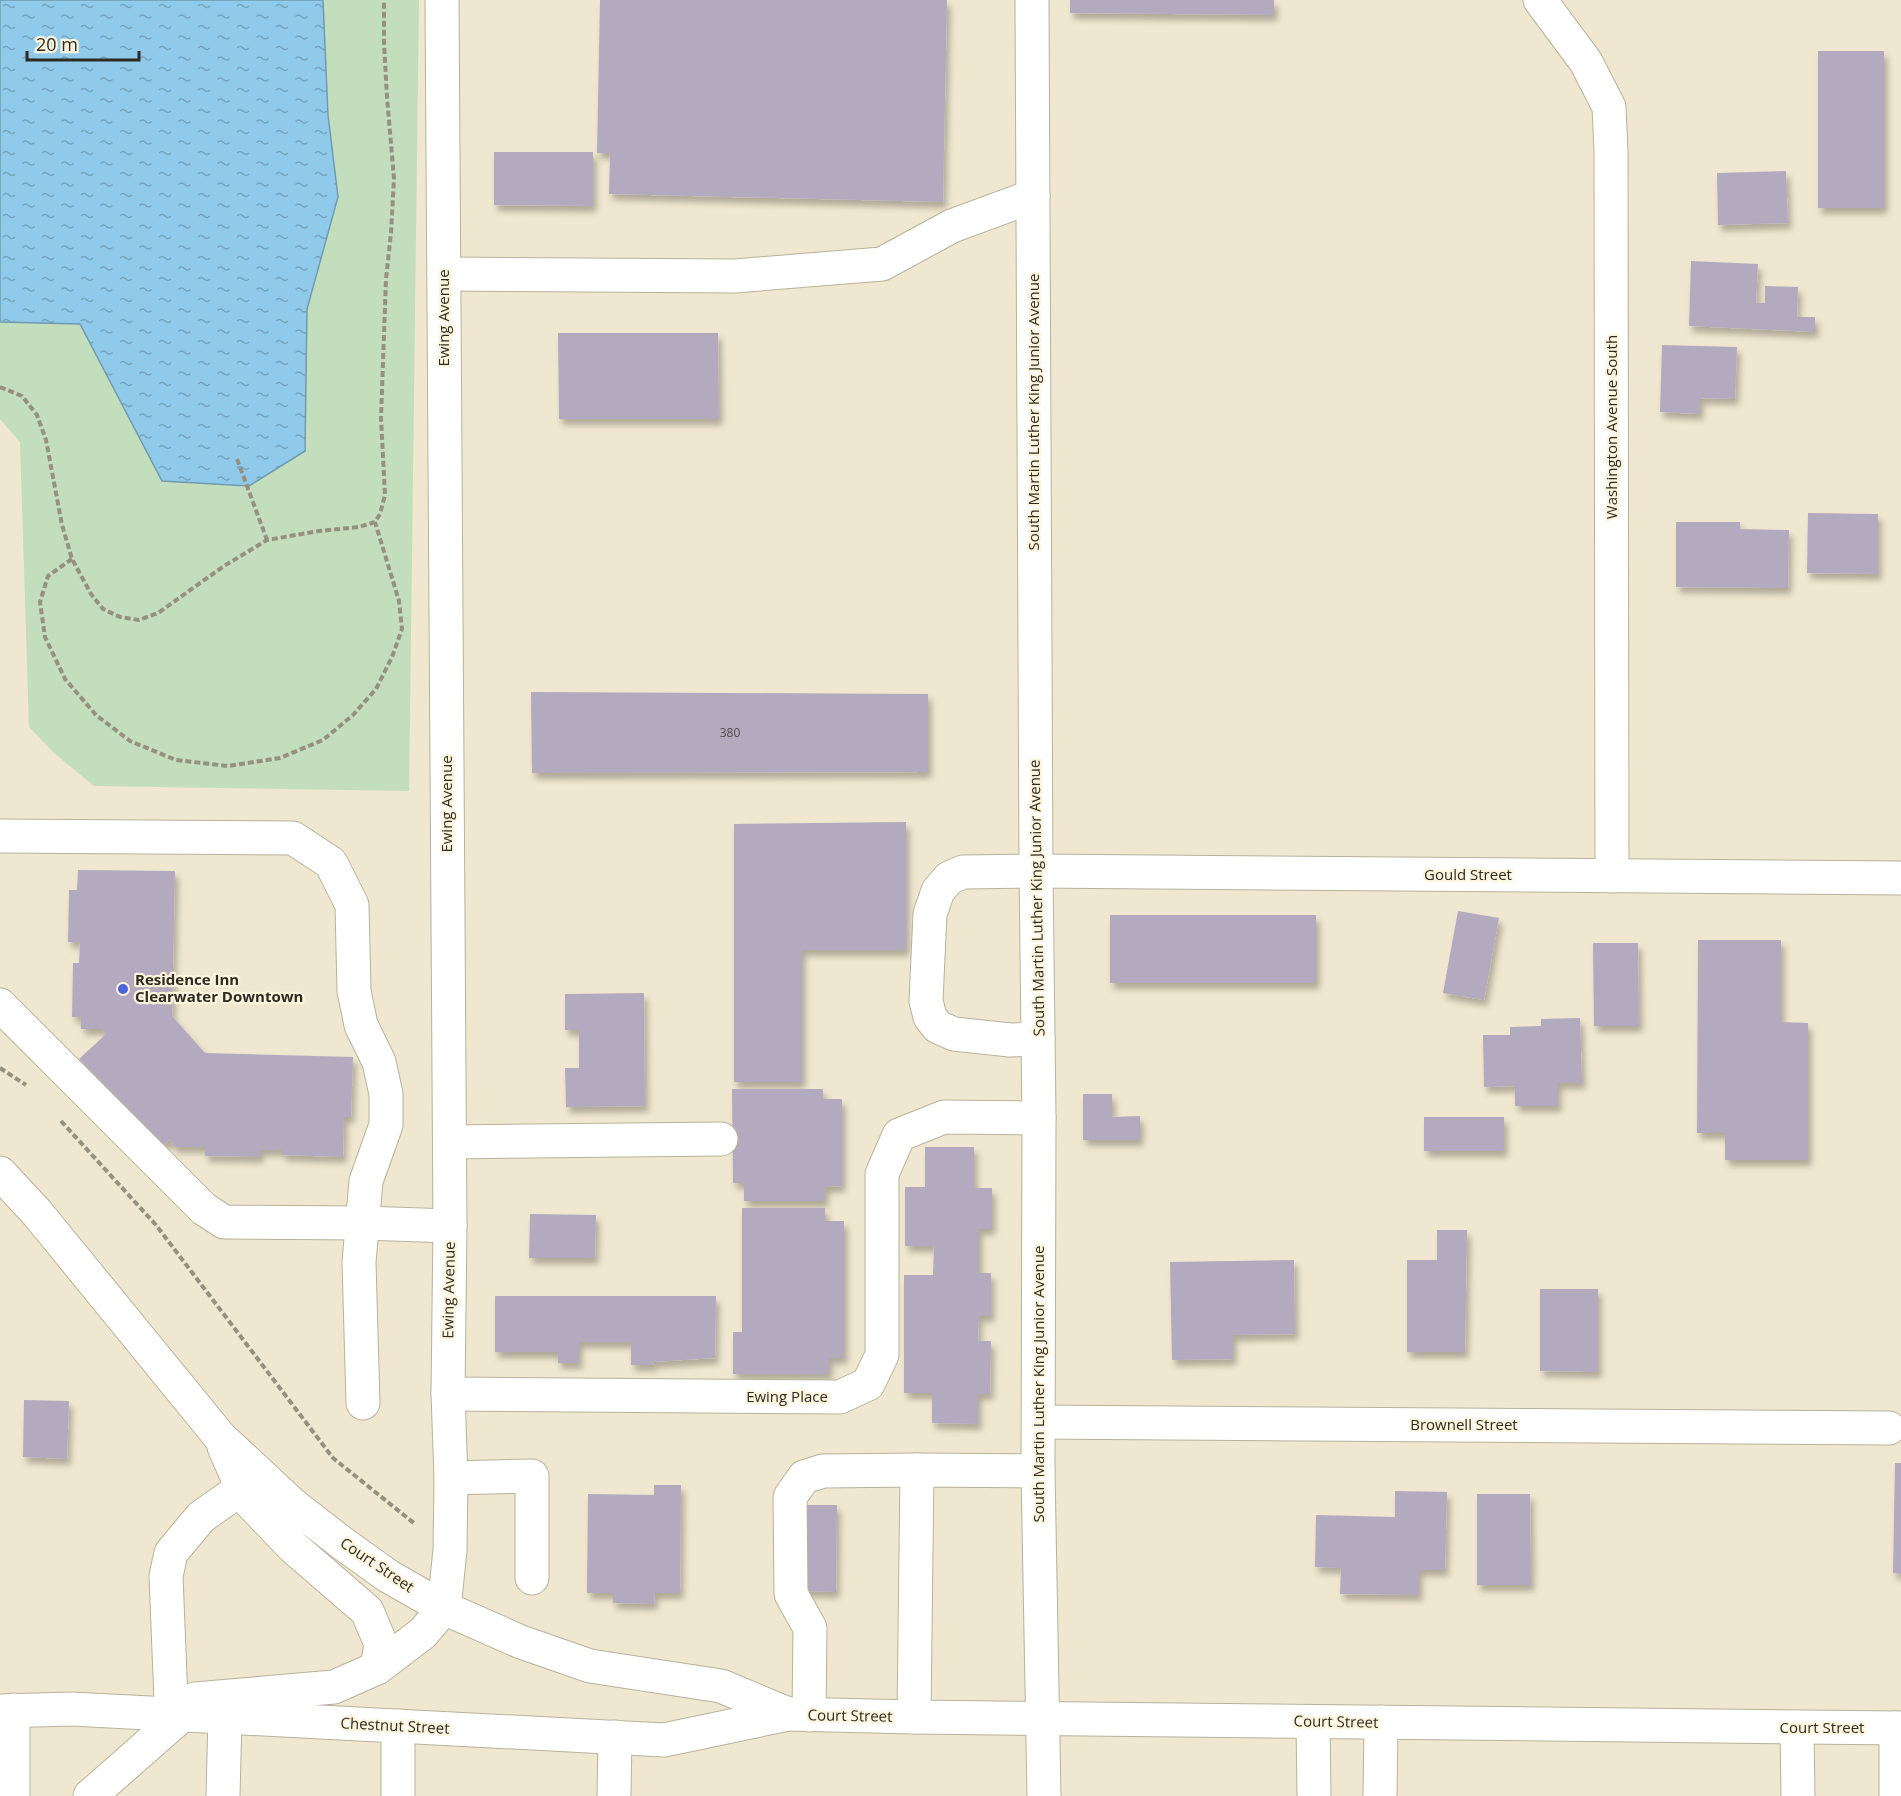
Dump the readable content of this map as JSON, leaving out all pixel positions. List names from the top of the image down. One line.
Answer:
{"streets":{"street":["Ewing Avenue","South Martin Luther King Junior Avenue","Washington Avenue South","Gould Street","Ewing Place","Brownell Street","Court Street","Chestnut Street"]},"crossings":[["Ewing Avenue","Ewing Place"],["Ewing Avenue","Court Street"],["South Martin Luther King Junior Avenue","Gould Street"],["South Martin Luther King Junior Avenue","Ewing Place"],["South Martin Luther King Junior Avenue","Brownell Street"],["South Martin Luther King Junior Avenue","Court Street"],["Washington Avenue South","Gould Street"],["Court Street","Chestnut Street"]],"places":["Residence Inn Clearwater Downtown"],"house_numbers":["380"],"scale_bar":"20 m"}
